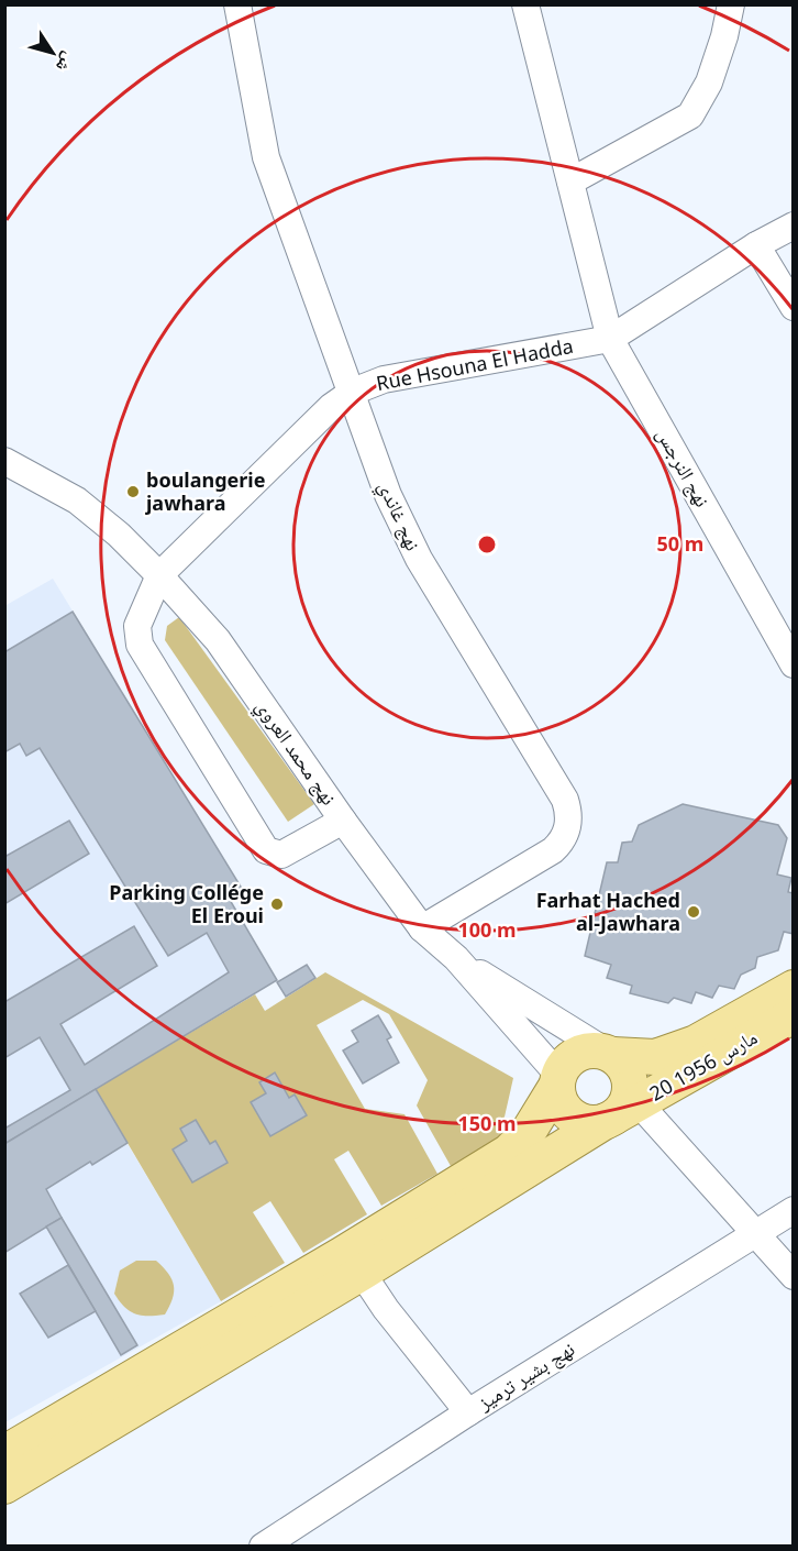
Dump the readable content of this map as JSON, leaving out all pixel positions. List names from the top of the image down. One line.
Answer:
{"streets":{"main road":["20 مارس 1956"],"street":["Rue Hsouna El Hadda","نهج النرجس","نهج غاندي","نهج محمد العروي","نهج بشير ترميز"]},"crossings":[["Rue Hsouna El Hadda","نهج النرجس"],["Rue Hsouna El Hadda","نهج غاندي"],["Rue Hsouna El Hadda","نهج محمد العروي"],["نهج غاندي","نهج محمد العروي"],["نهج محمد العروي","20 مارس 1956"]],"places":["boulangerie jawhara","Parking Collége El Eroui","Farhat Hached al-Jawhara"],"north":"bottom right","rings":["50 m","100 m","150 m"]}
